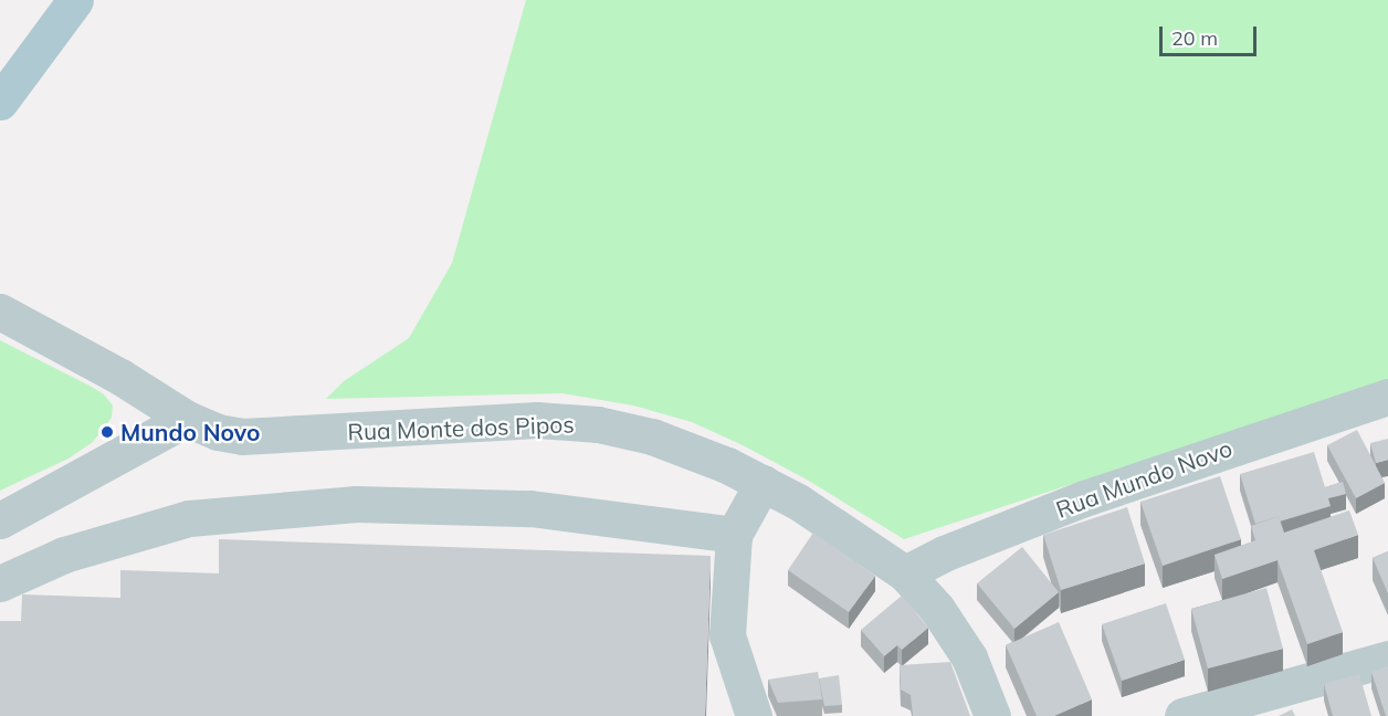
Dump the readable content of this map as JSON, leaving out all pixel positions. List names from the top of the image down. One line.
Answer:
{"streets":{"street":["Rua Monte dos Pipos","Rua Mundo Novo"]},"crossings":[["Rua Monte dos Pipos","Rua Mundo Novo"]],"places":["Mundo Novo"],"scale_bar":"20 m"}
